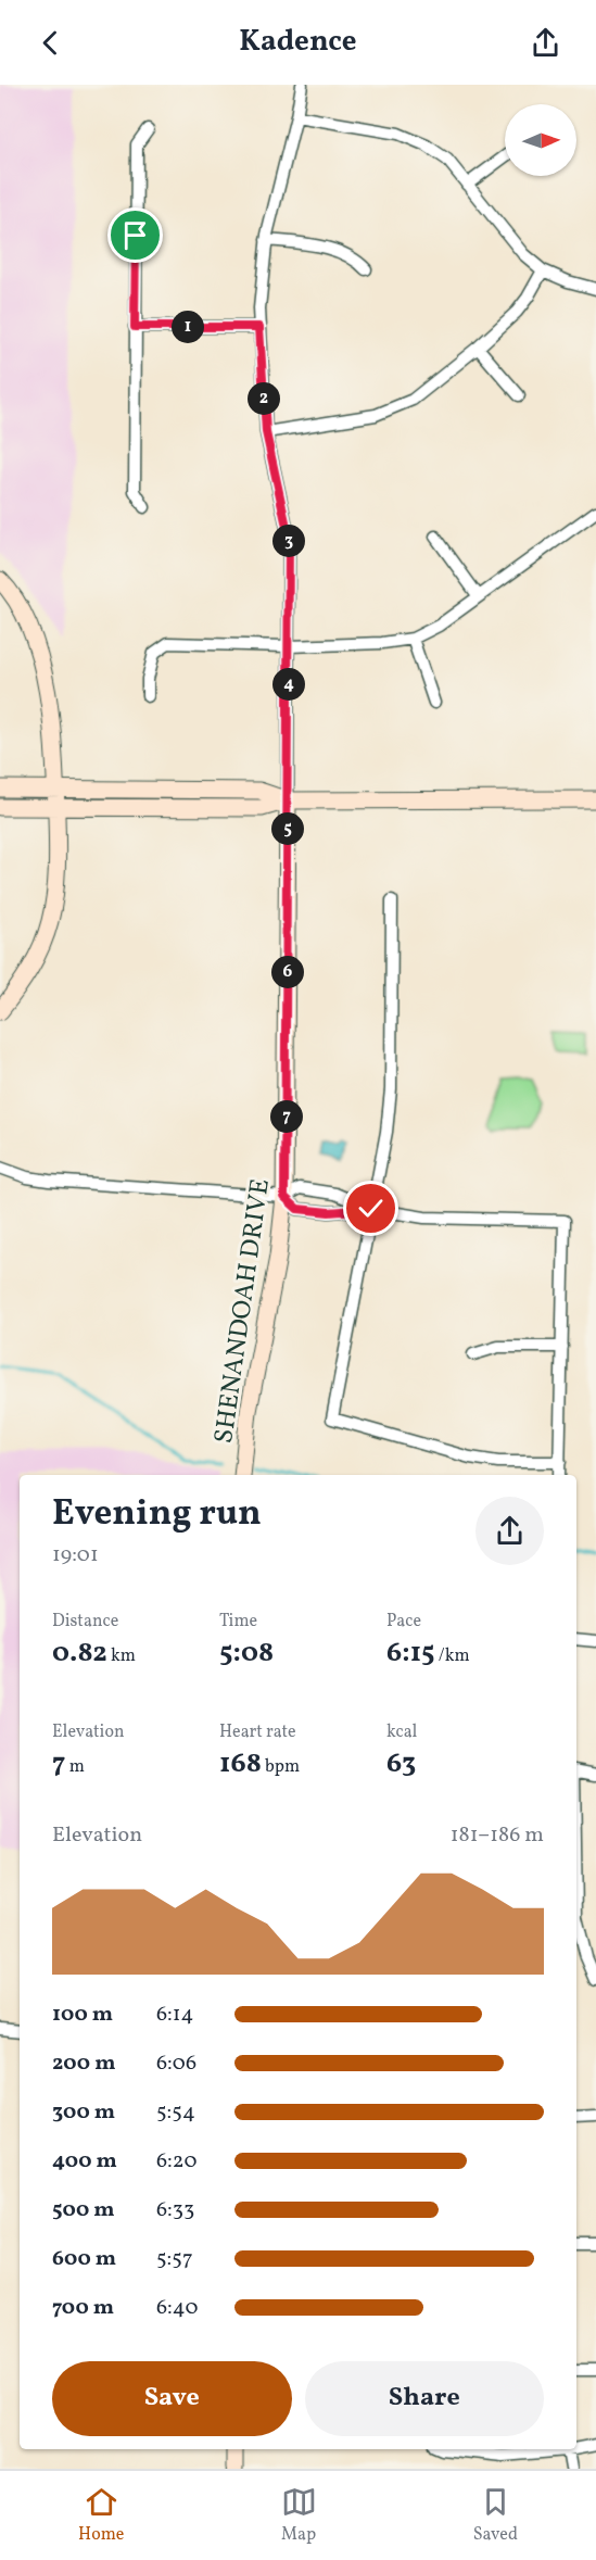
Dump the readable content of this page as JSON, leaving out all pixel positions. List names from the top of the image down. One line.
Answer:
{"streets":{"street":["SHENANDOAH DRIVE"]},"north":"right","page":{"header":"Kadence","pins":["1","2","3","4","5","6","7"],"heading":["Evening run","19:01"],"stats":[["Distance","0.82 km"],["Time","5:08"],["Pace","6:15 /km"],["Elevation","7 m"],["Heart rate","168 bpm"],["kcal","63"]],"chart":["Elevation","181–186 m"],"list":[{"name":"100 m","note":"6:14"},{"name":"200 m","note":"6:06"},{"name":"300 m","note":"5:54"},{"name":"400 m","note":"6:20"},{"name":"500 m","note":"6:33"},{"name":"600 m","note":"5:57"},{"name":"700 m","note":"6:40"}],"buttons":["Save","Share"],"tabs":["Home","Map","Saved"]}}
